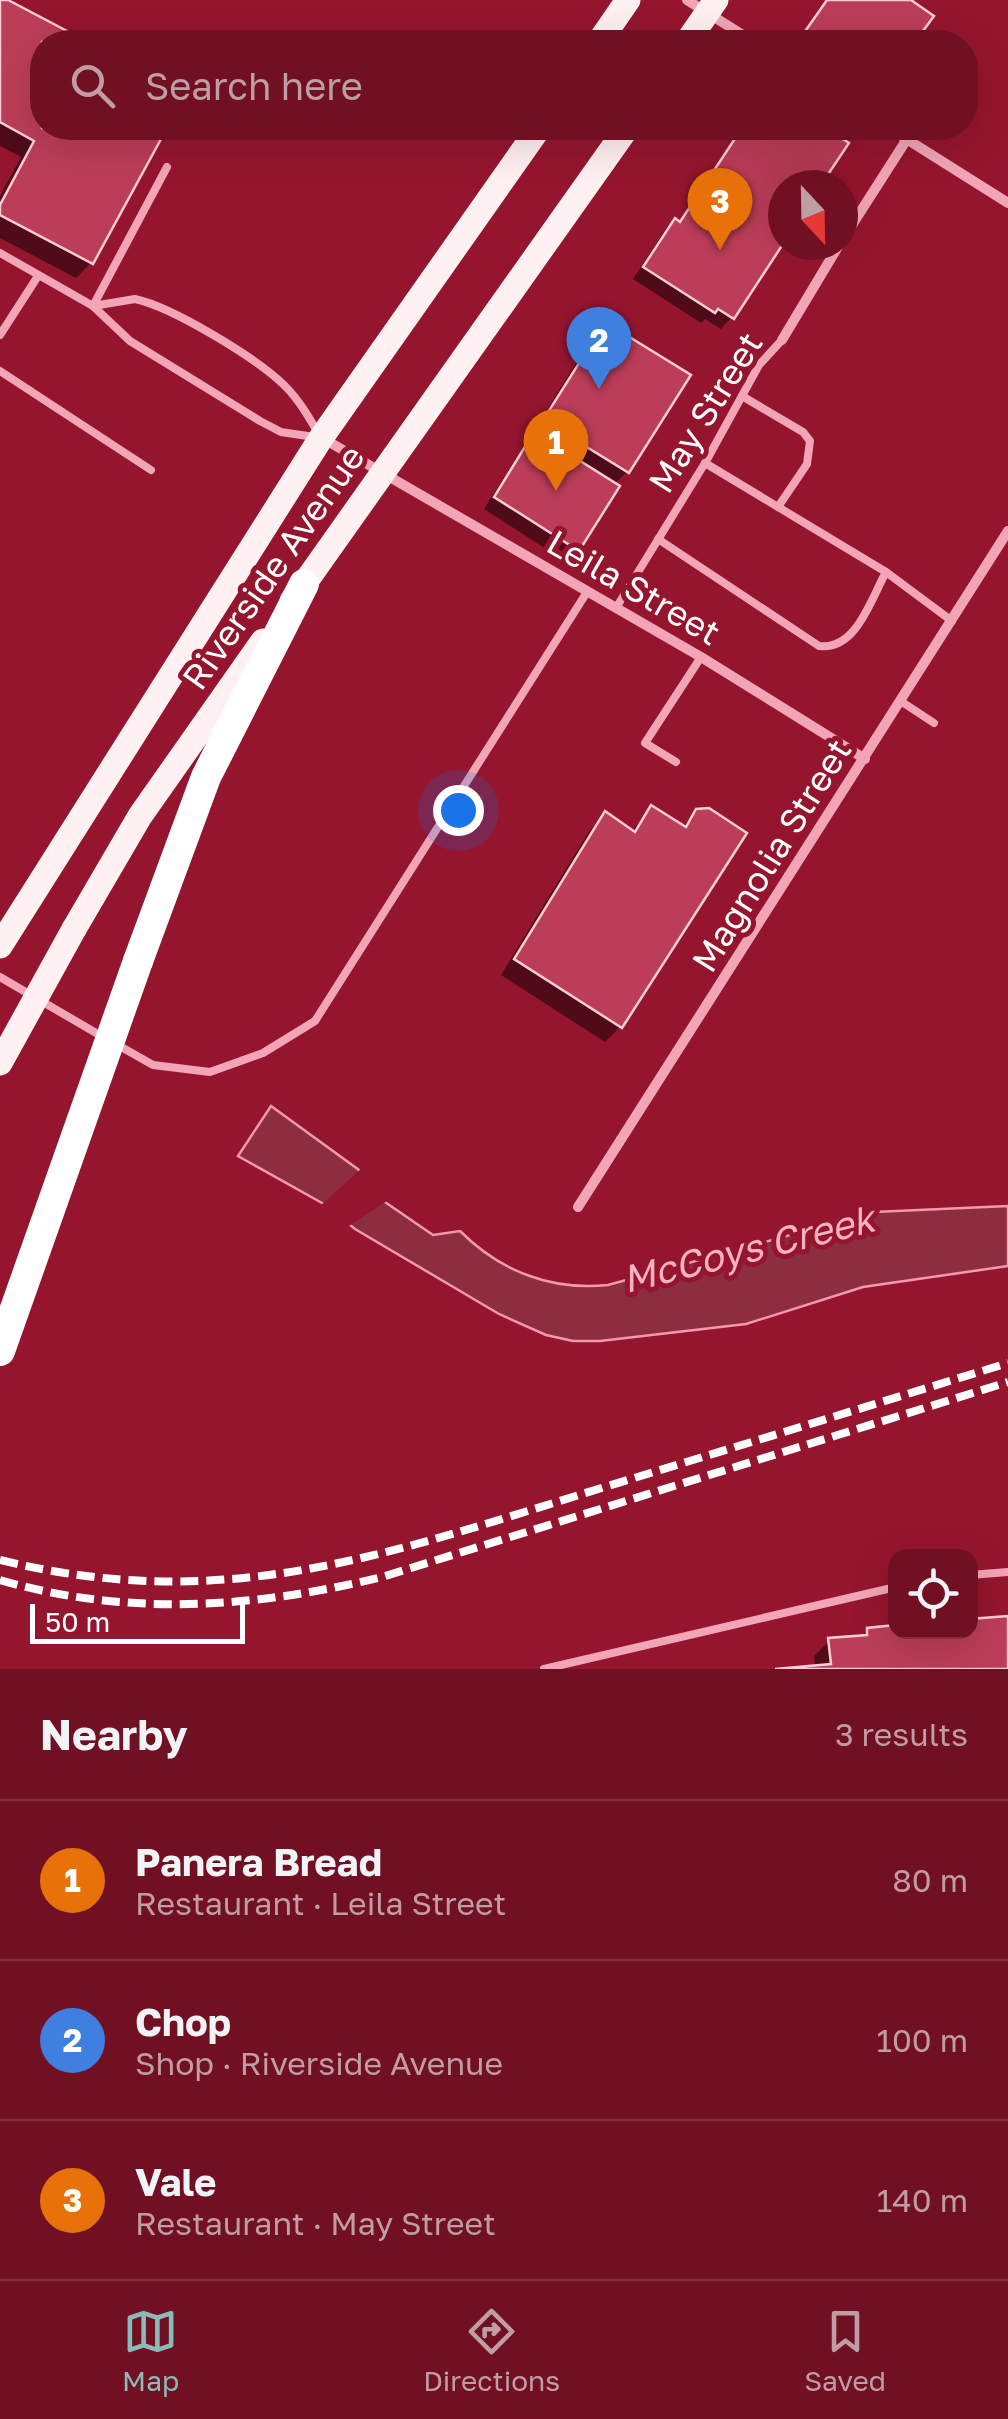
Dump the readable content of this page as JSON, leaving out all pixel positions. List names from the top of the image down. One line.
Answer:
{"streets":{"main road":["Riverside Avenue"],"street":["May Street","Leila Street","Magnolia Street"]},"crossings":[["May Street","Leila Street"],["Riverside Avenue","Leila Street"],["Leila Street","Magnolia Street"]],"water":["McCoys Creek"],"scale_bar":"50 m","north":"bottom","page":{"search":"Search here","pins":["3","2","1"],"scale":"50 m","heading":["Nearby","3 results"],"list":[{"mark":"1","name":"Panera Bread","note":"Restaurant · Leila Street","value":"80 m"},{"mark":"2","name":"Chop","note":"Shop · Riverside Avenue","value":"100 m"},{"mark":"3","name":"Vale","note":"Restaurant · May Street","value":"140 m"}],"nav":["Map","Directions","Saved"]}}
